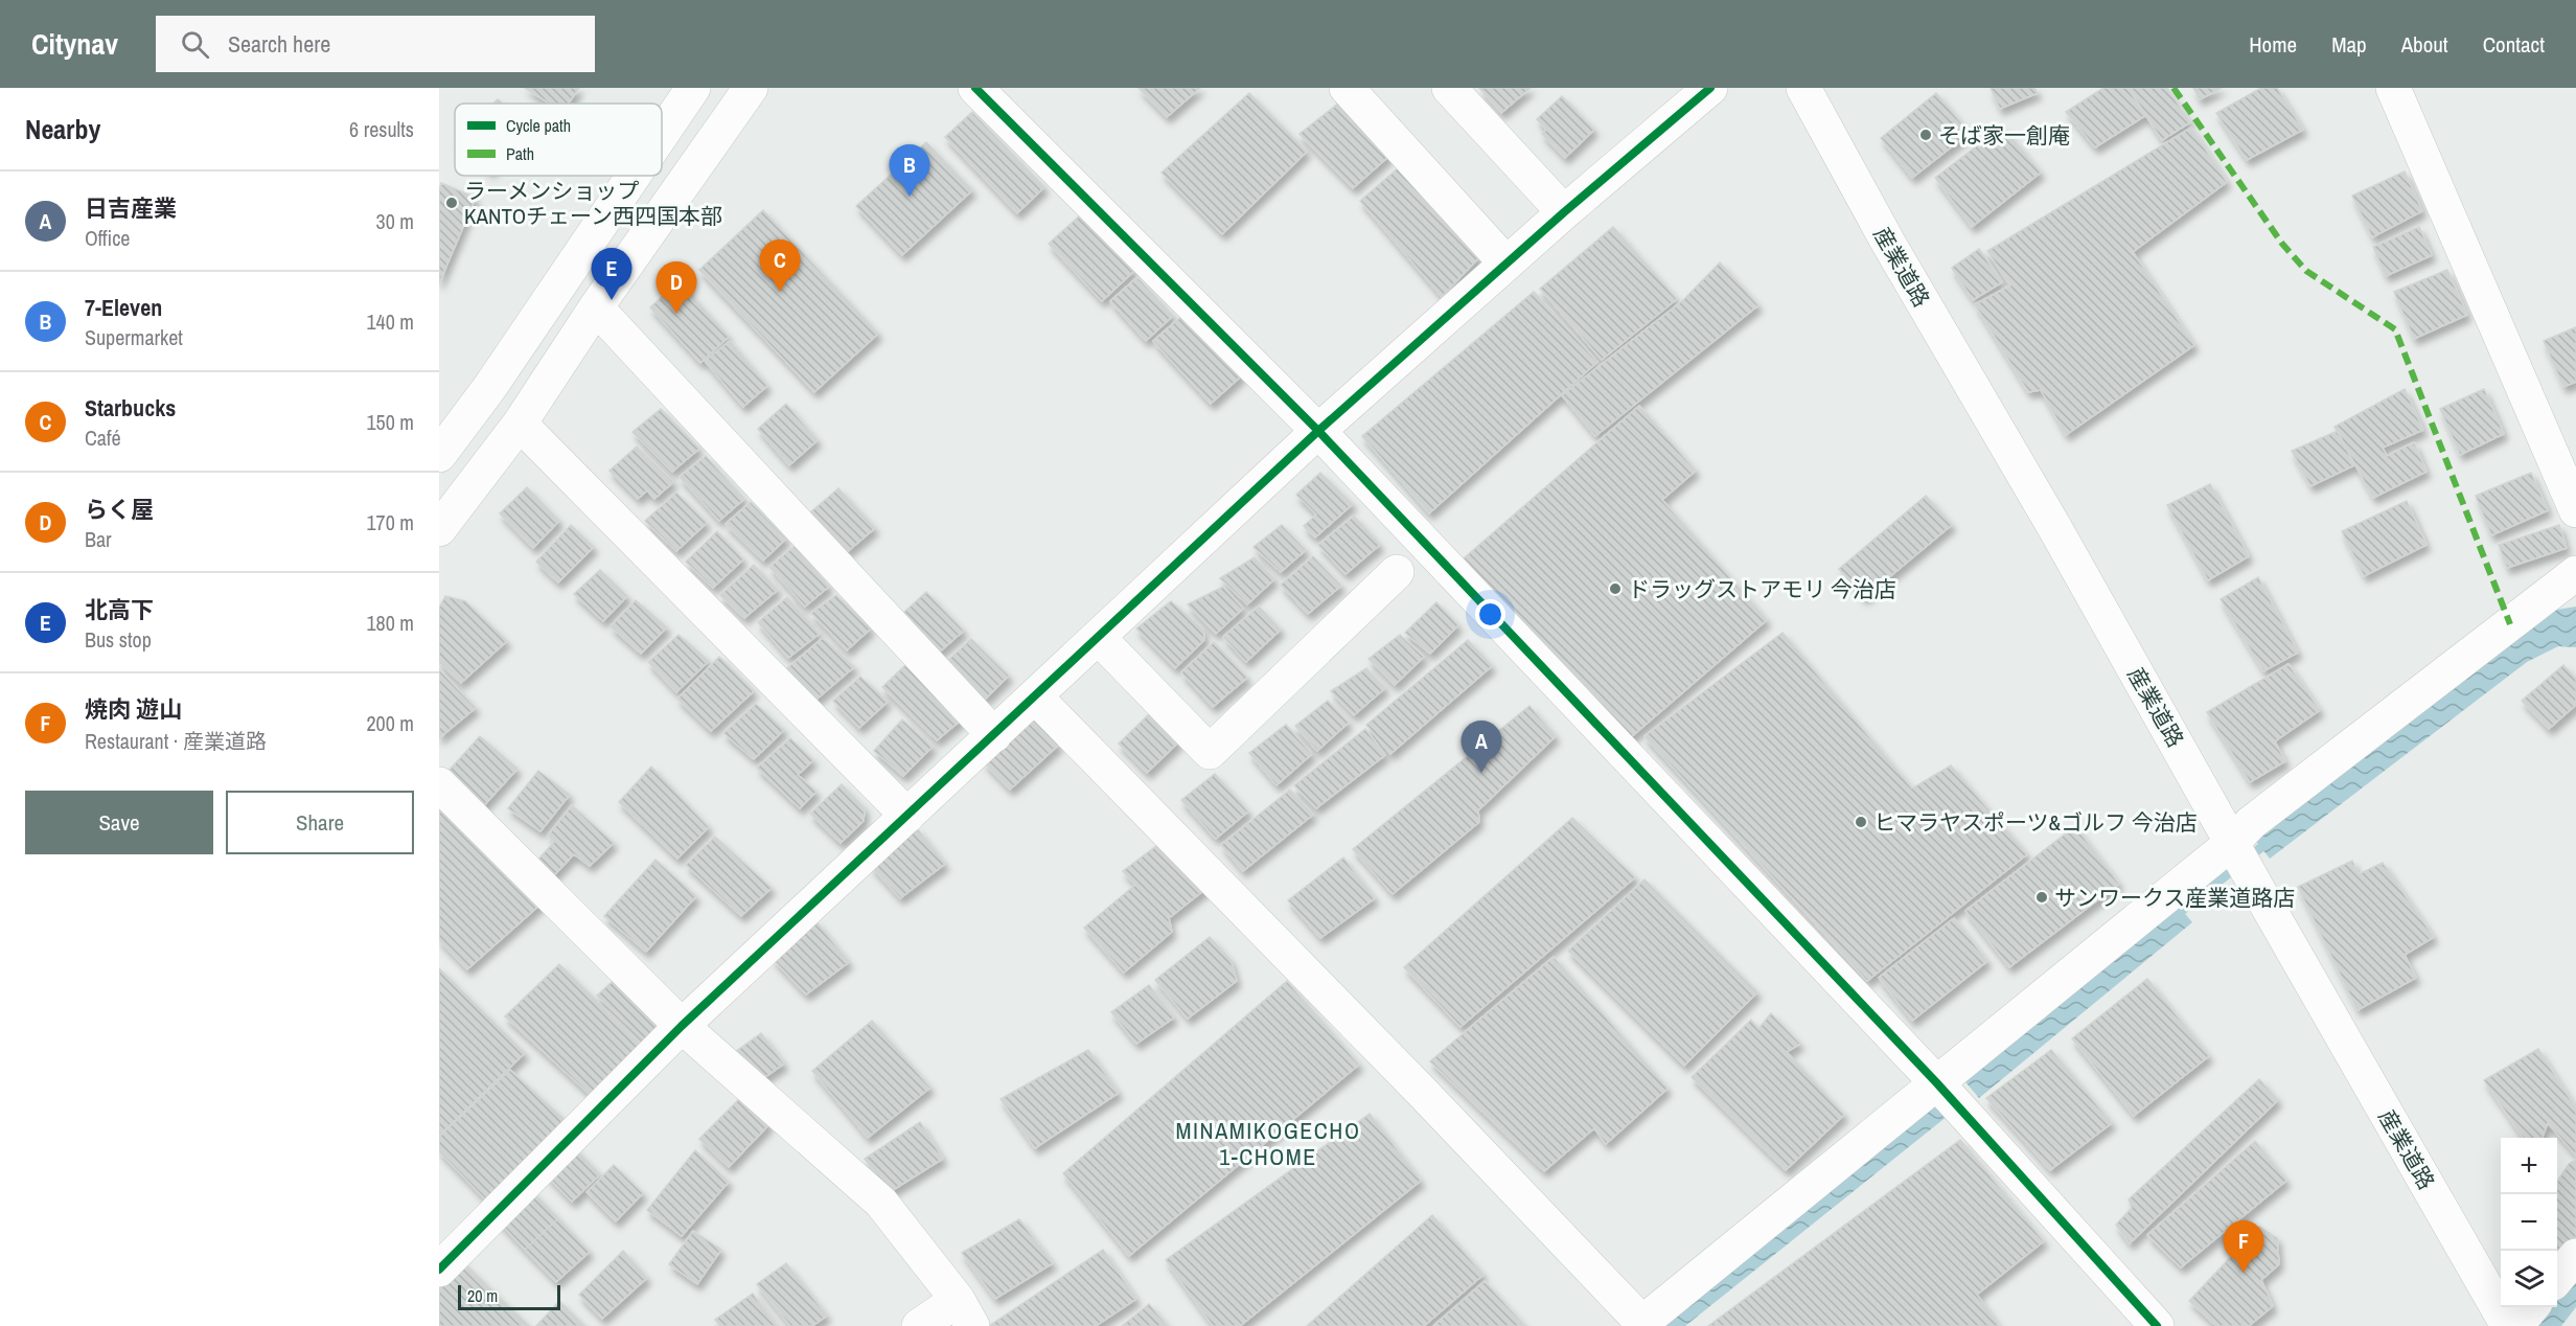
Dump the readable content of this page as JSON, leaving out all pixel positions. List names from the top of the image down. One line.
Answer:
{"streets":{"street":["産業道路"]},"districts":["MINAMIKOGECHO 1-CHOME"],"places":["そば家一創庵","ラーメンショップ KANTOチェーン西四国本部","ドラッグストアモリ 今治店","ヒマラヤスポーツ&ゴルフ 今治店","サンワークス産業道路店"],"legend":["Cycle path","Path"],"scale_bar":"20 m","page":{"header":"Citynav","search":"Search here","nav":["Home","Map","About","Contact"],"heading":["Nearby","6 results"],"pins":["B","C","E","D","A","F"],"list":[{"mark":"A","name":"日吉産業","note":"Office","value":"30 m"},{"mark":"B","name":"7-Eleven","note":"Supermarket","value":"140 m"},{"mark":"C","name":"Starbucks","note":"Café","value":"150 m"},{"mark":"D","name":"らく屋","note":"Bar","value":"170 m"},{"mark":"E","name":"北高下","note":"Bus stop","value":"180 m"},{"mark":"F","name":"焼肉 遊山","note":"Restaurant · 産業道路","value":"200 m"}],"buttons":["Save","Share"],"map_buttons":["+","−"],"scale":"20 m"}}
